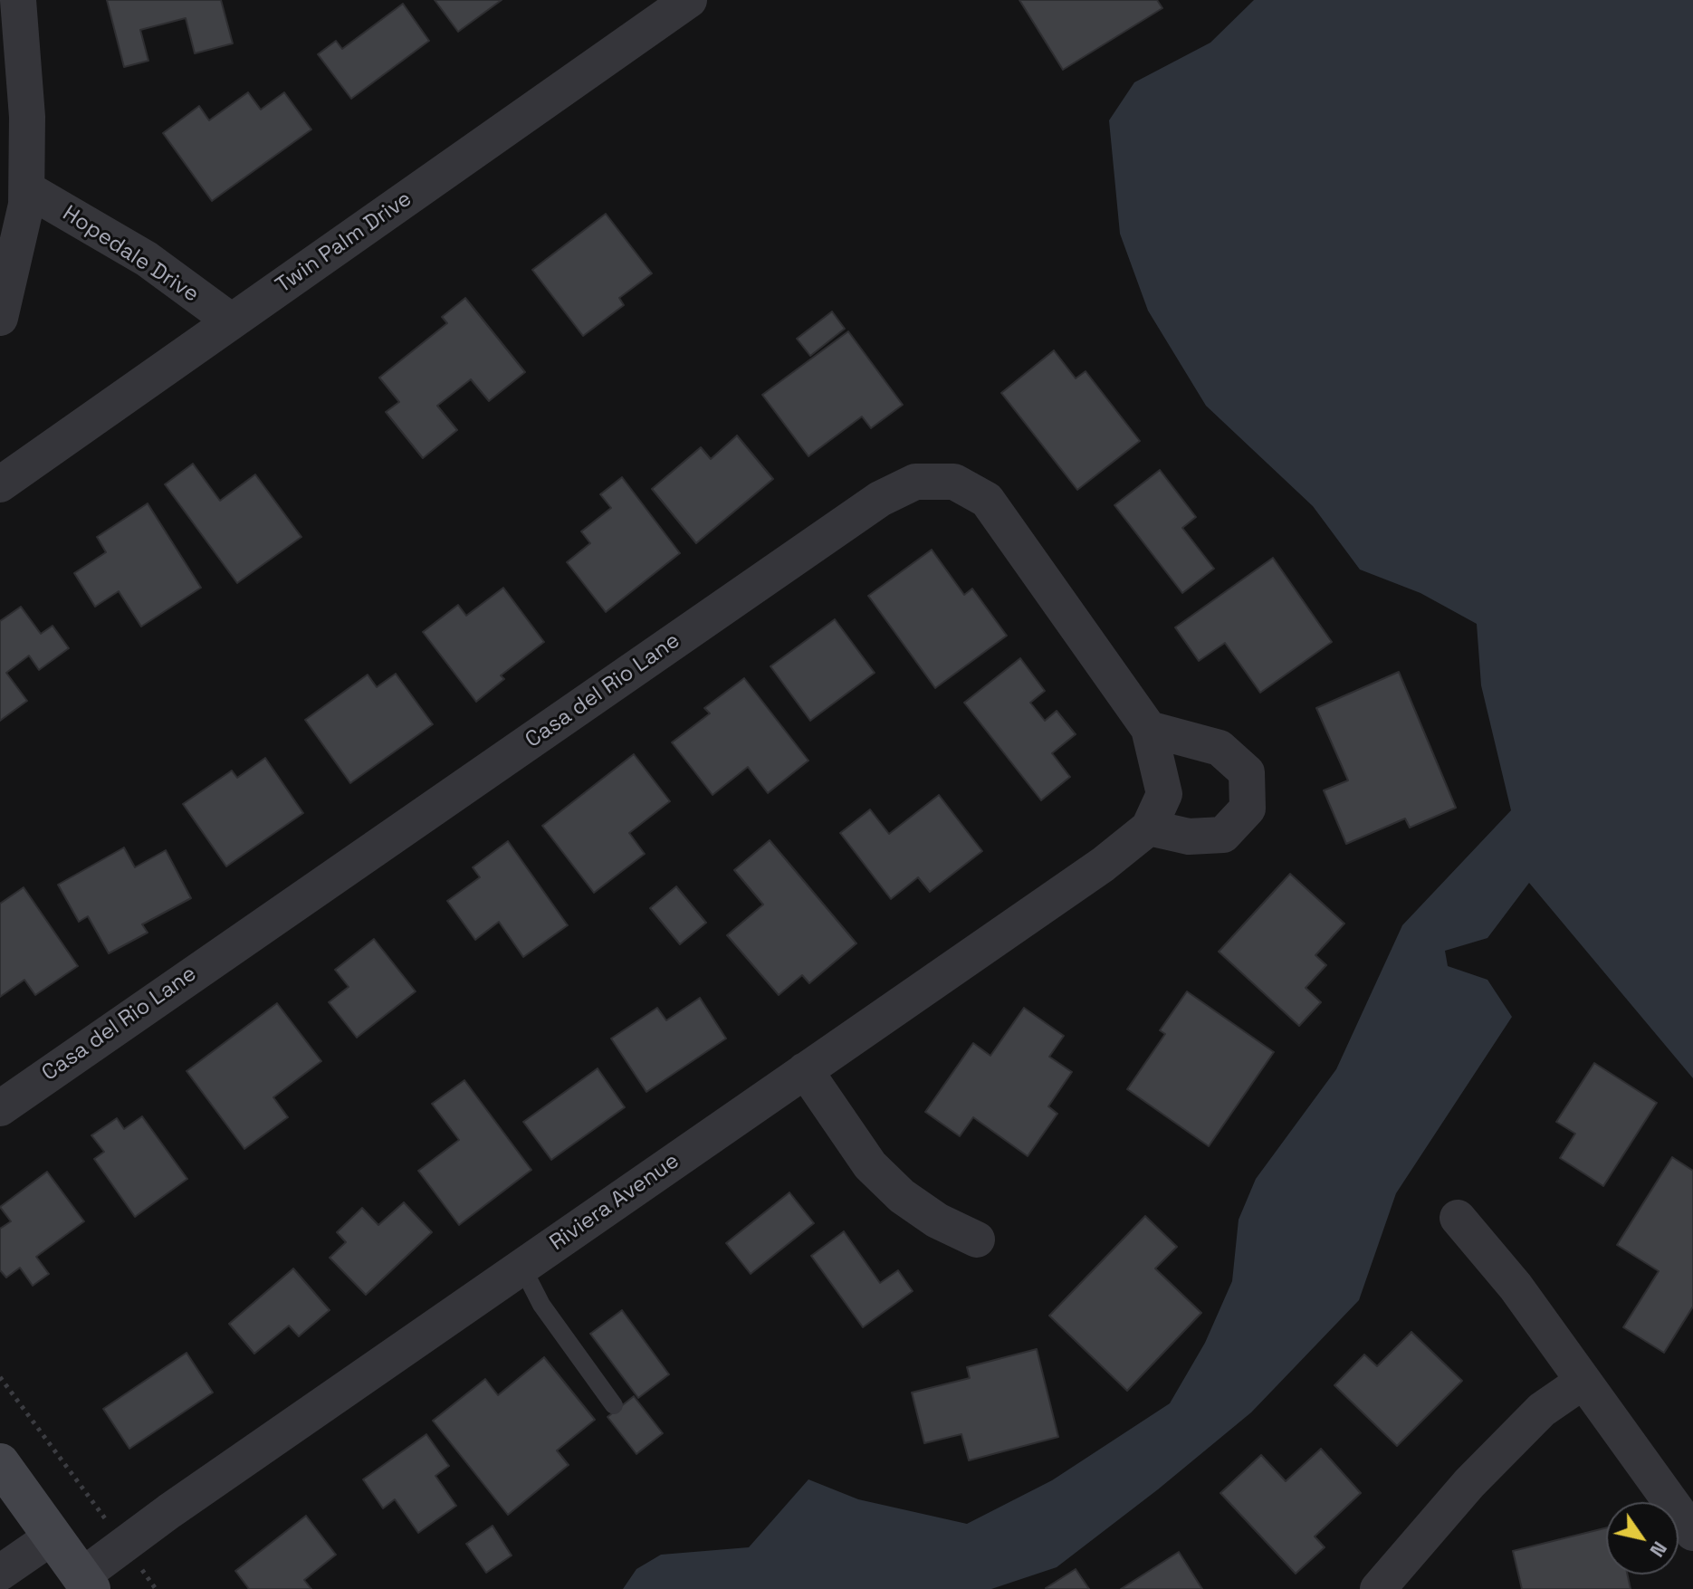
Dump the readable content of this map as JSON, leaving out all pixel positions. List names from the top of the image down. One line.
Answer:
{"streets":{"street":["Twin Palm Drive","Hopedale Drive","Casa del Rio Lane","Riviera Avenue"]},"crossings":[["Twin Palm Drive","Hopedale Drive"],["Casa del Rio Lane","Riviera Avenue"]],"north":"bottom right"}
